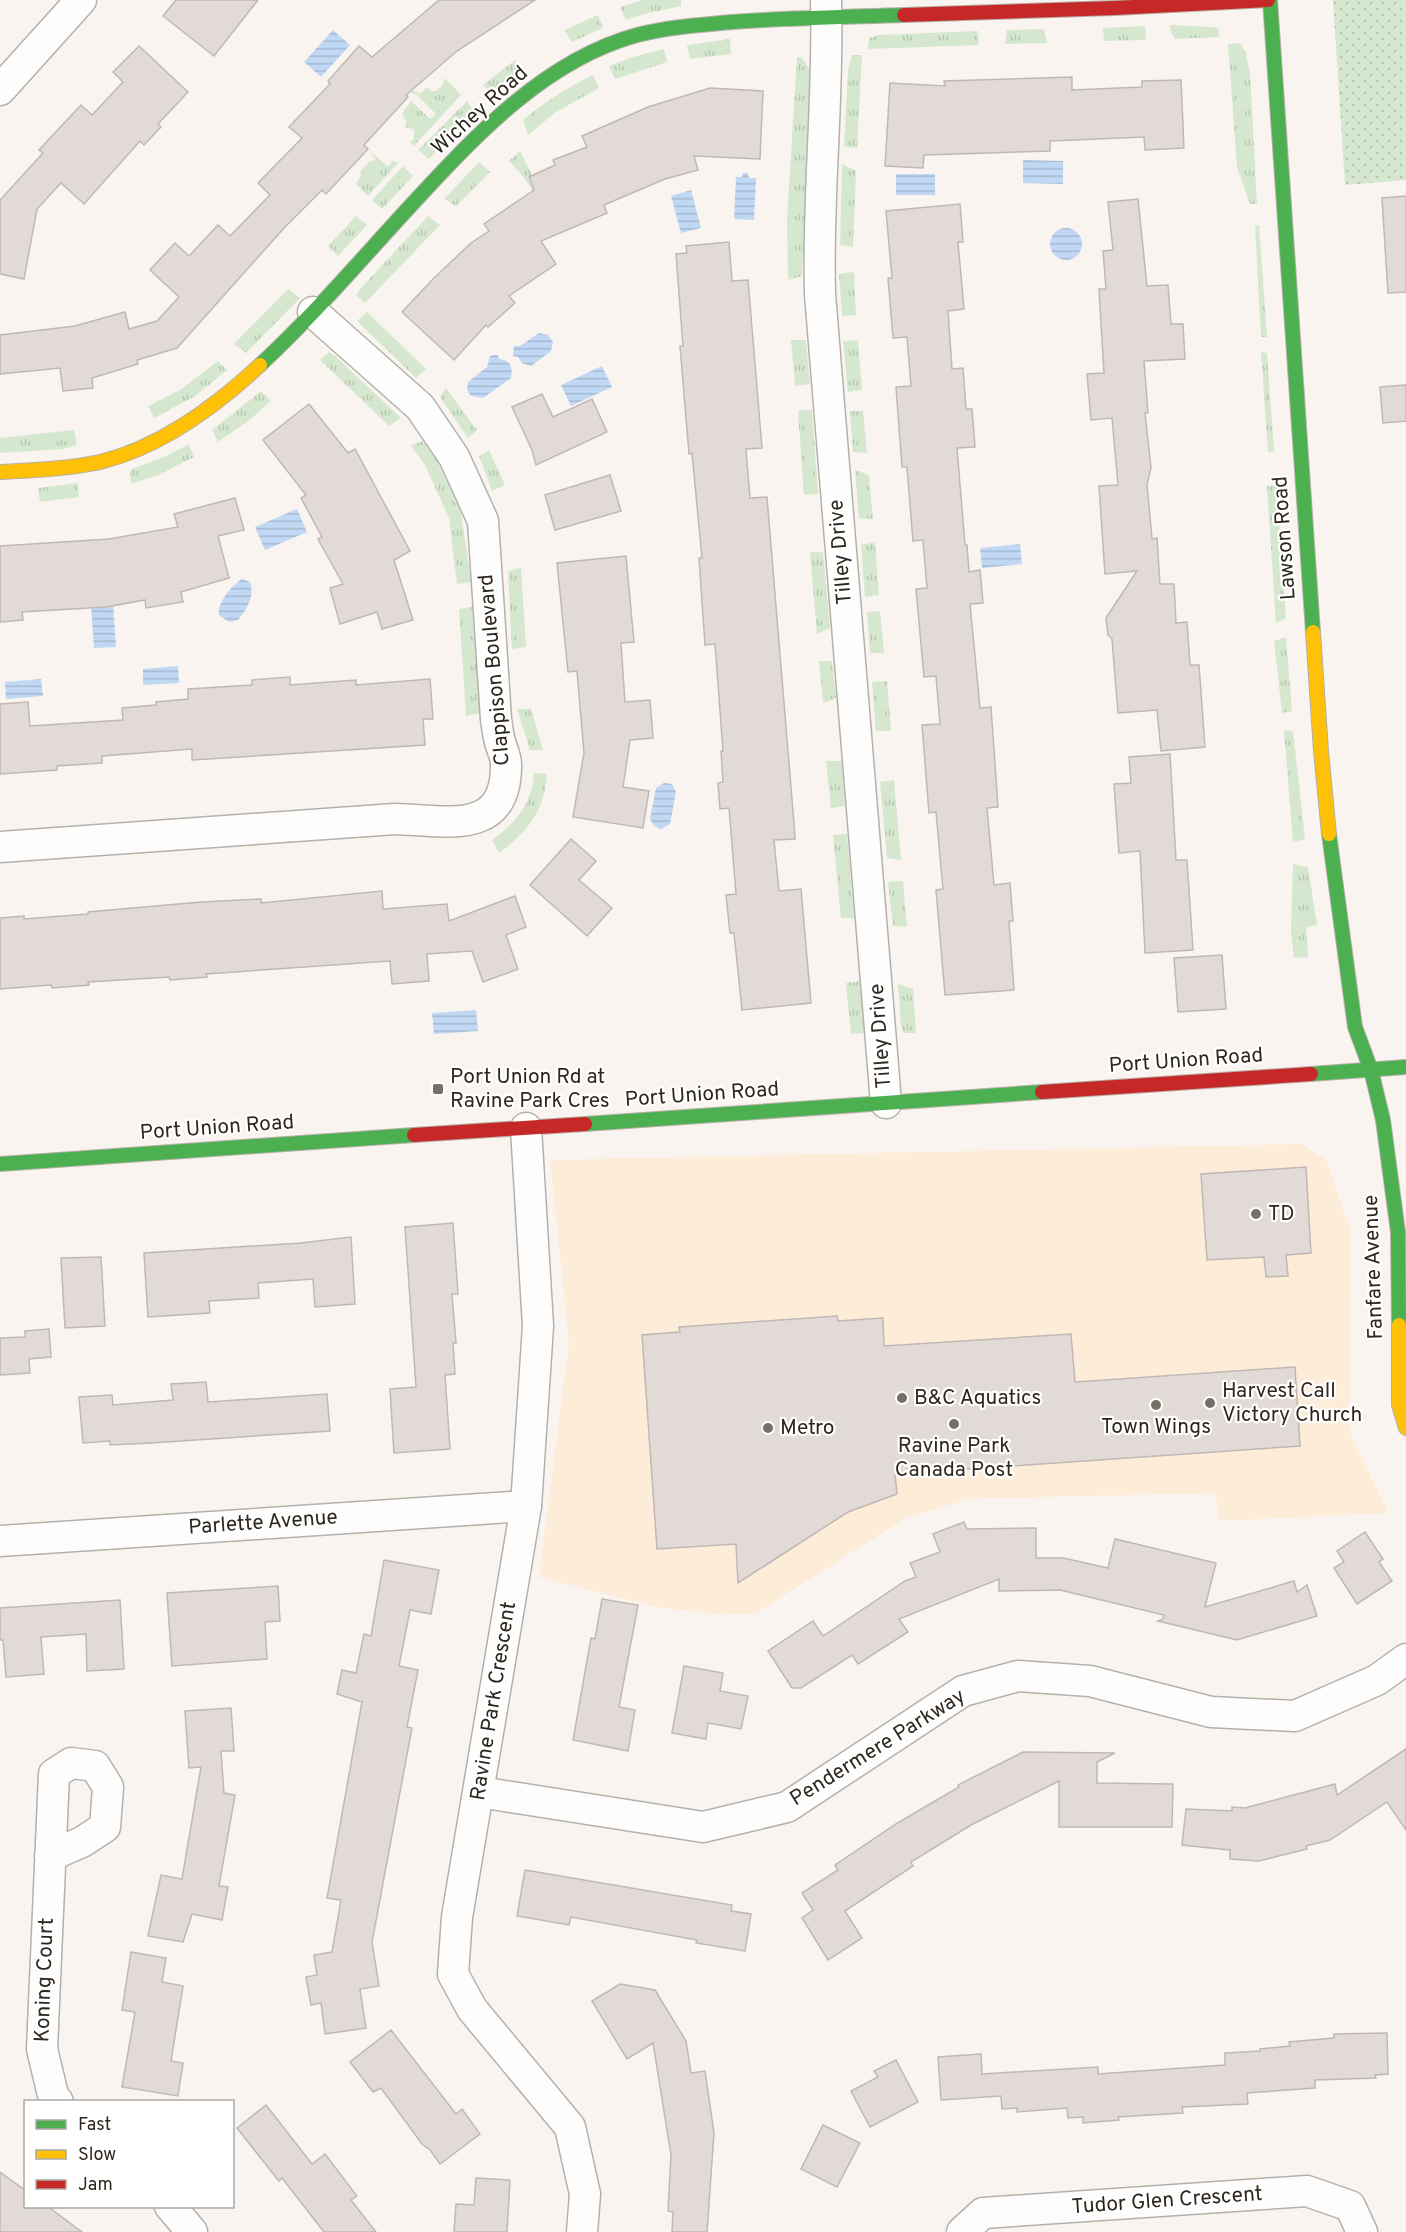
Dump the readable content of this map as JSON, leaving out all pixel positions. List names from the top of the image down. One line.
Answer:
{"streets":{"street":["Wichey Road","Lawson Road","Tilley Drive","Clappison Boulevard","Port Union Road","Fanfare Avenue","Parlette Avenue","Ravine Park Crescent","Pendermere Parkway","Koning Court","Tudor Glen Crescent"]},"crossings":[["Wichey Road","Lawson Road"],["Wichey Road","Tilley Drive"],["Wichey Road","Clappison Boulevard"],["Lawson Road","Port Union Road"],["Lawson Road","Fanfare Avenue"],["Tilley Drive","Port Union Road"],["Port Union Road","Fanfare Avenue"],["Port Union Road","Ravine Park Crescent"],["Parlette Avenue","Ravine Park Crescent"],["Ravine Park Crescent","Pendermere Parkway"]],"places":{"transit":["Port Union Rd at Ravine Park Cres"],"other":["TD","B&C Aquatics","Harvest Call Victory Church","Town Wings","Ravine Park Canada Post","Metro"]},"legend":["Fast","Slow","Jam"]}
